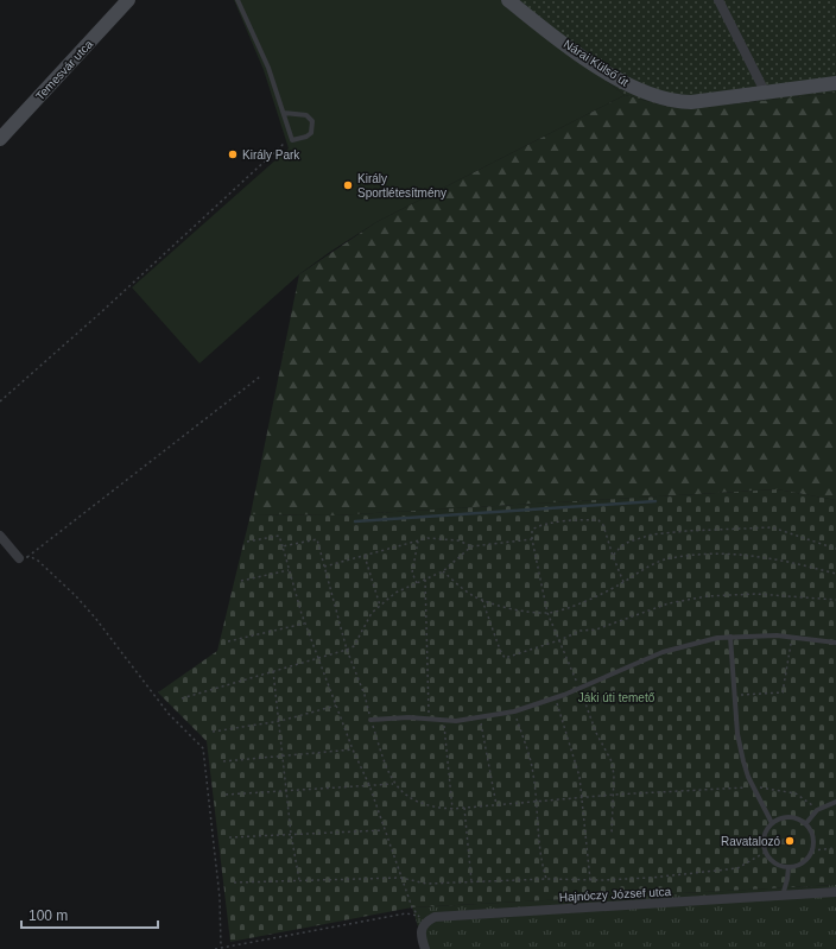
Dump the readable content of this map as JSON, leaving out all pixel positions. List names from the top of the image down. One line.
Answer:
{"streets":{"street":["Nárai Külső út","Temesvár utca","Hajnóczy József utca"]},"parks":["Jáki úti temető"],"places":["Király Park","Király Sportlétesítmény","Ravatalozó"],"scale_bar":"100 m"}
